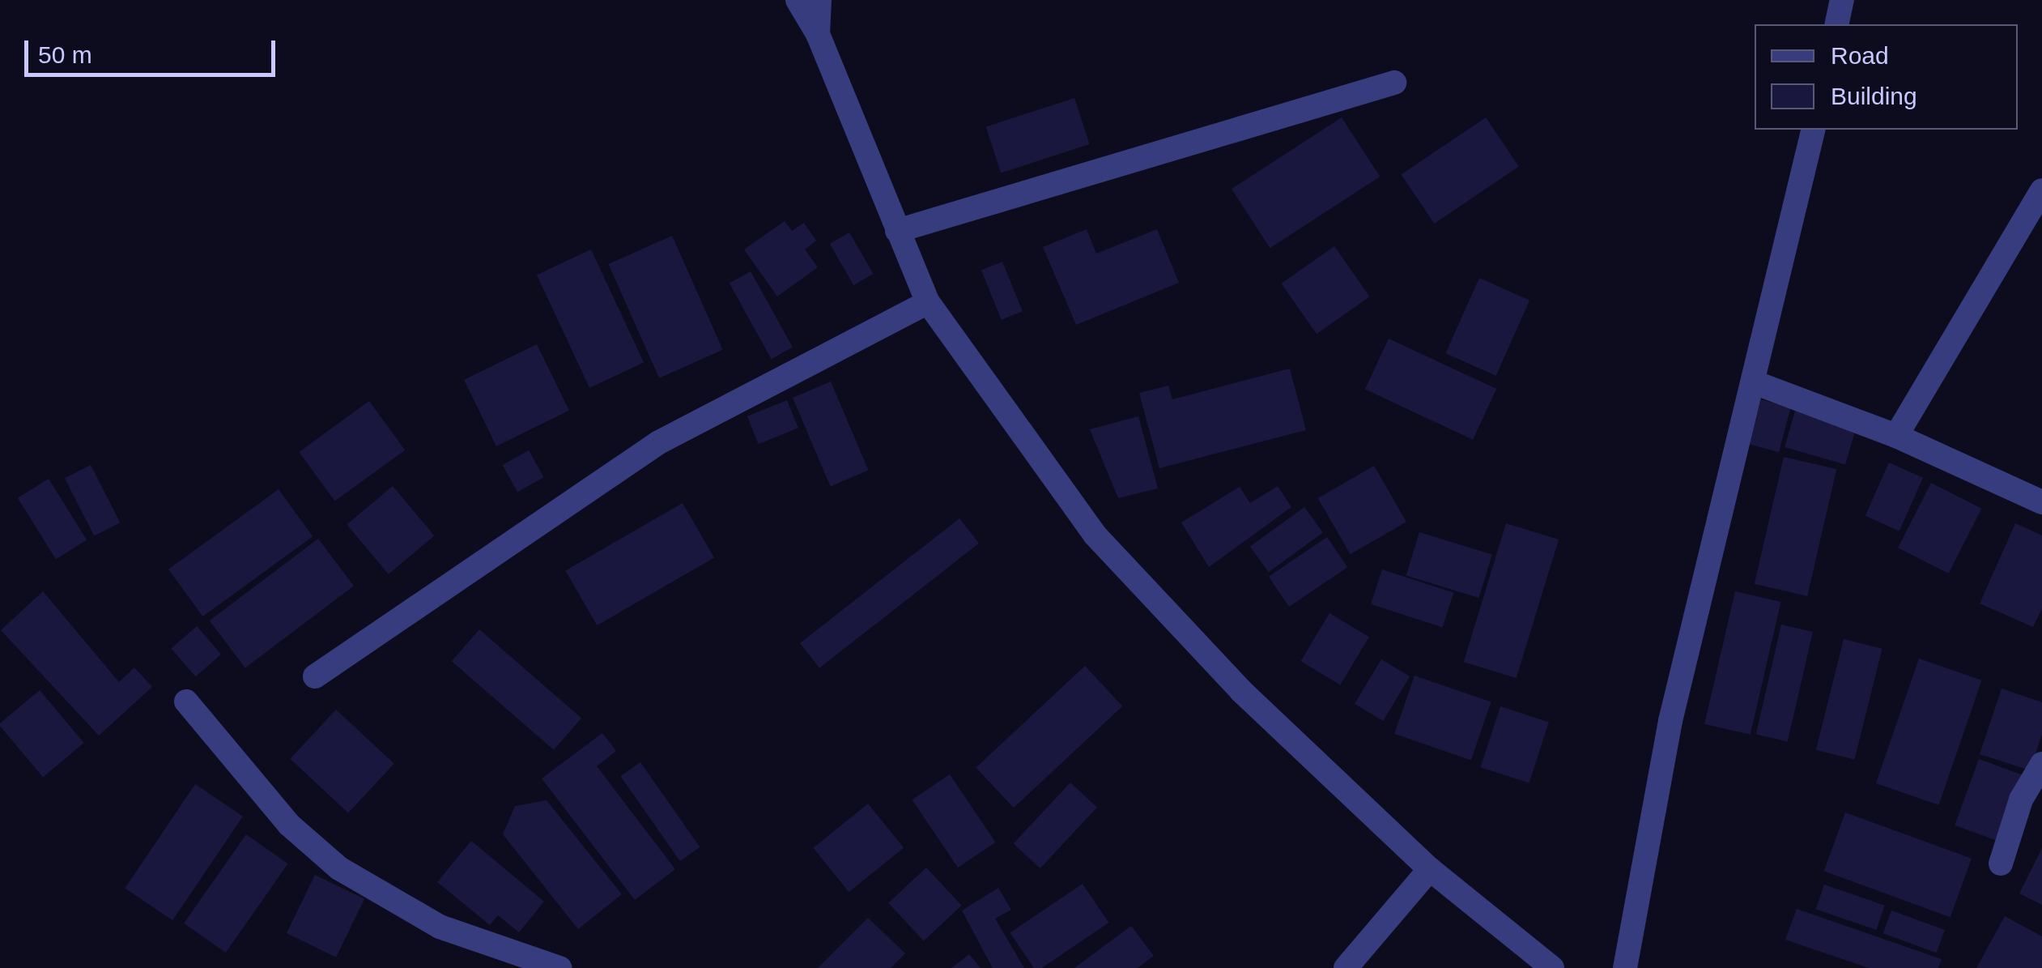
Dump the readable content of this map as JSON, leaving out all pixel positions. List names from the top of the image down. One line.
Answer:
{"legend":["Road","Building"],"scale_bar":"50 m"}
